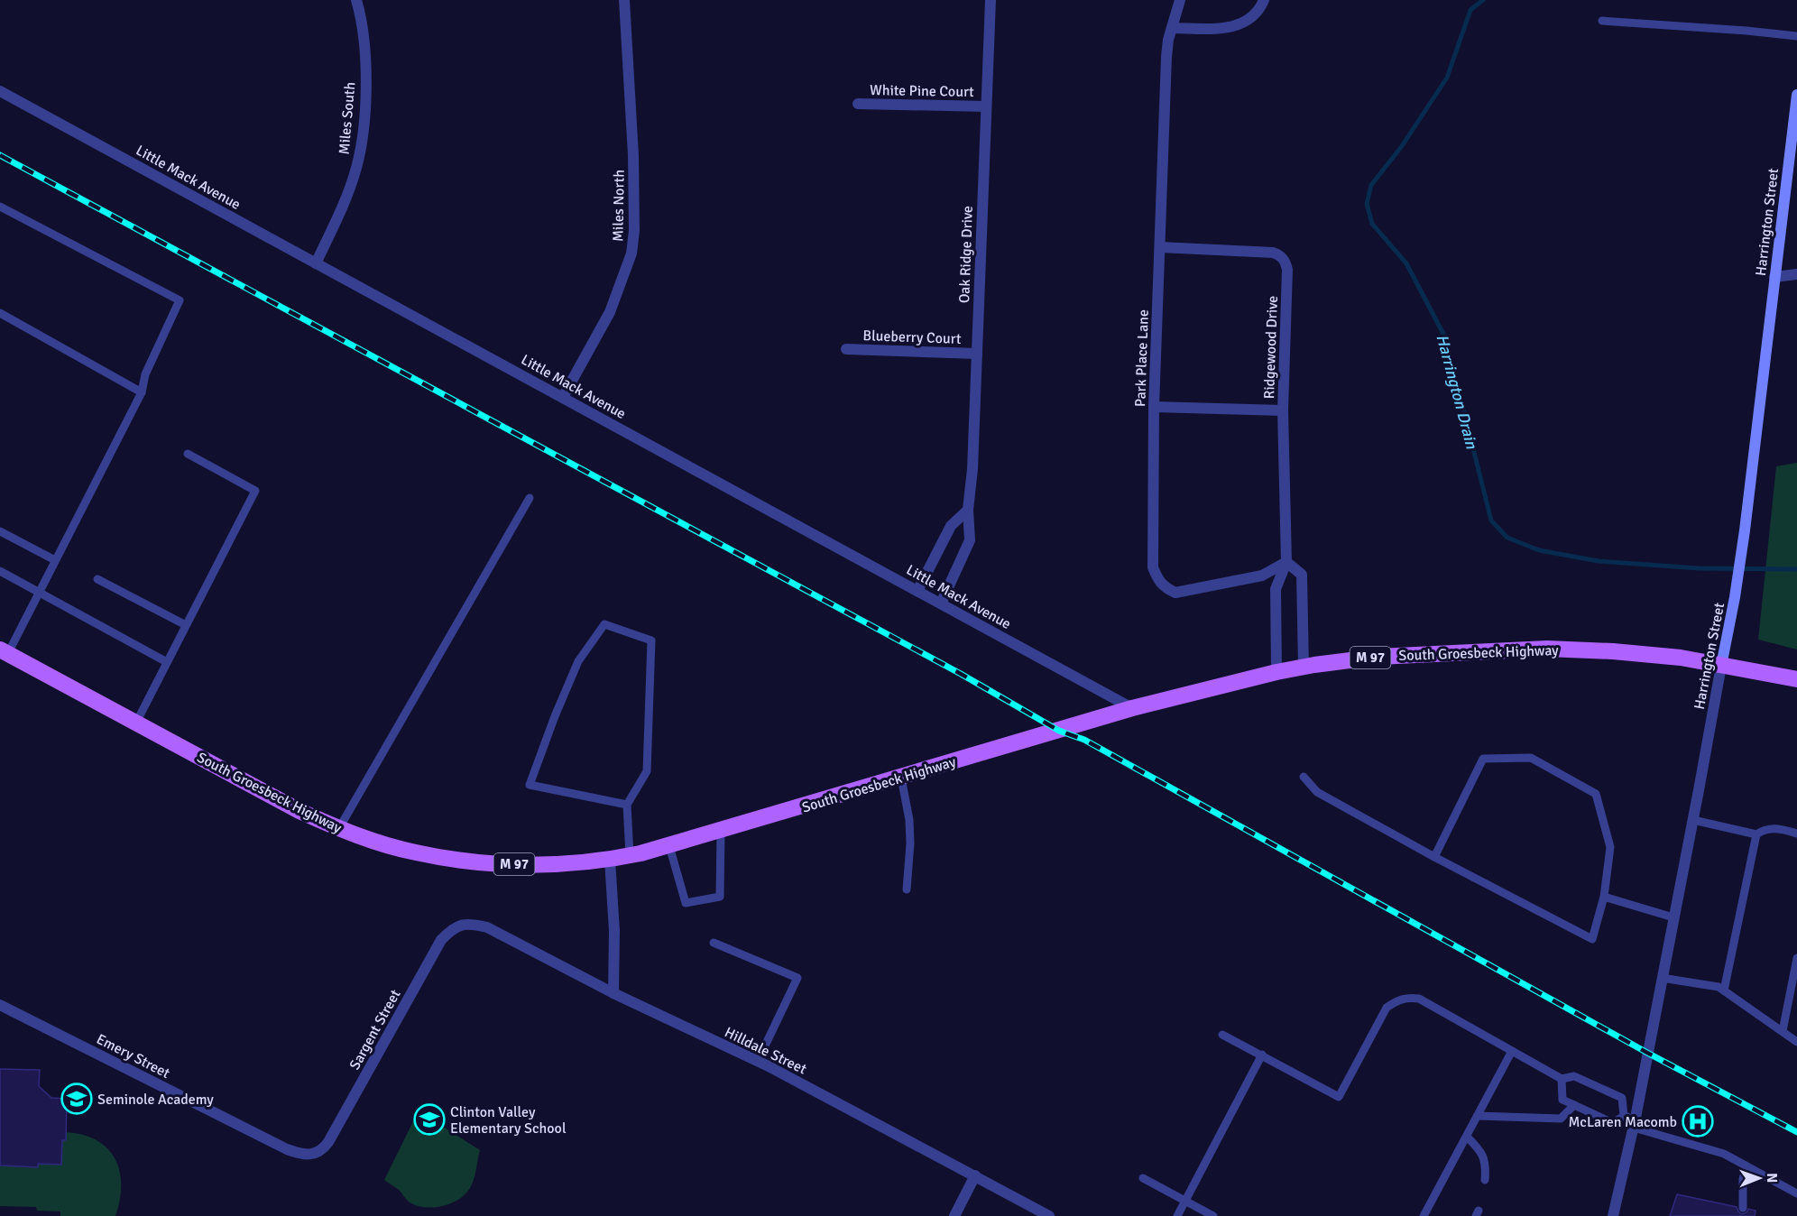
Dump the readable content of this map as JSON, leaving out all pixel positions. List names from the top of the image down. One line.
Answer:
{"streets":{"main road":["South Groesbeck Highway","M 97"],"street":["White Pine Court","Miles South","Little Mack Avenue","Miles North","Harrington Street","Oak Ridge Drive","Blueberry Court","Ridgewood Drive","Park Place Lane","Sargent Street","Hilldale Street","Emery Street"]},"crossings":[["White Pine Court","Oak Ridge Drive"],["Miles South","Little Mack Avenue"],["Little Mack Avenue","Miles North"],["Little Mack Avenue","Oak Ridge Drive"],["Little Mack Avenue","South Groesbeck Highway"],["Harrington Street","South Groesbeck Highway"],["Oak Ridge Drive","Blueberry Court"],["Ridgewood Drive","Park Place Lane"],["Ridgewood Drive","South Groesbeck Highway"],["Sargent Street","Hilldale Street"],["Sargent Street","Emery Street"]],"water":["Harrington Drain"],"places":{"school or university":["Seminole Academy","Clinton Valley Elementary School"],"hospital":["McLaren Macomb"]},"north":"right"}
